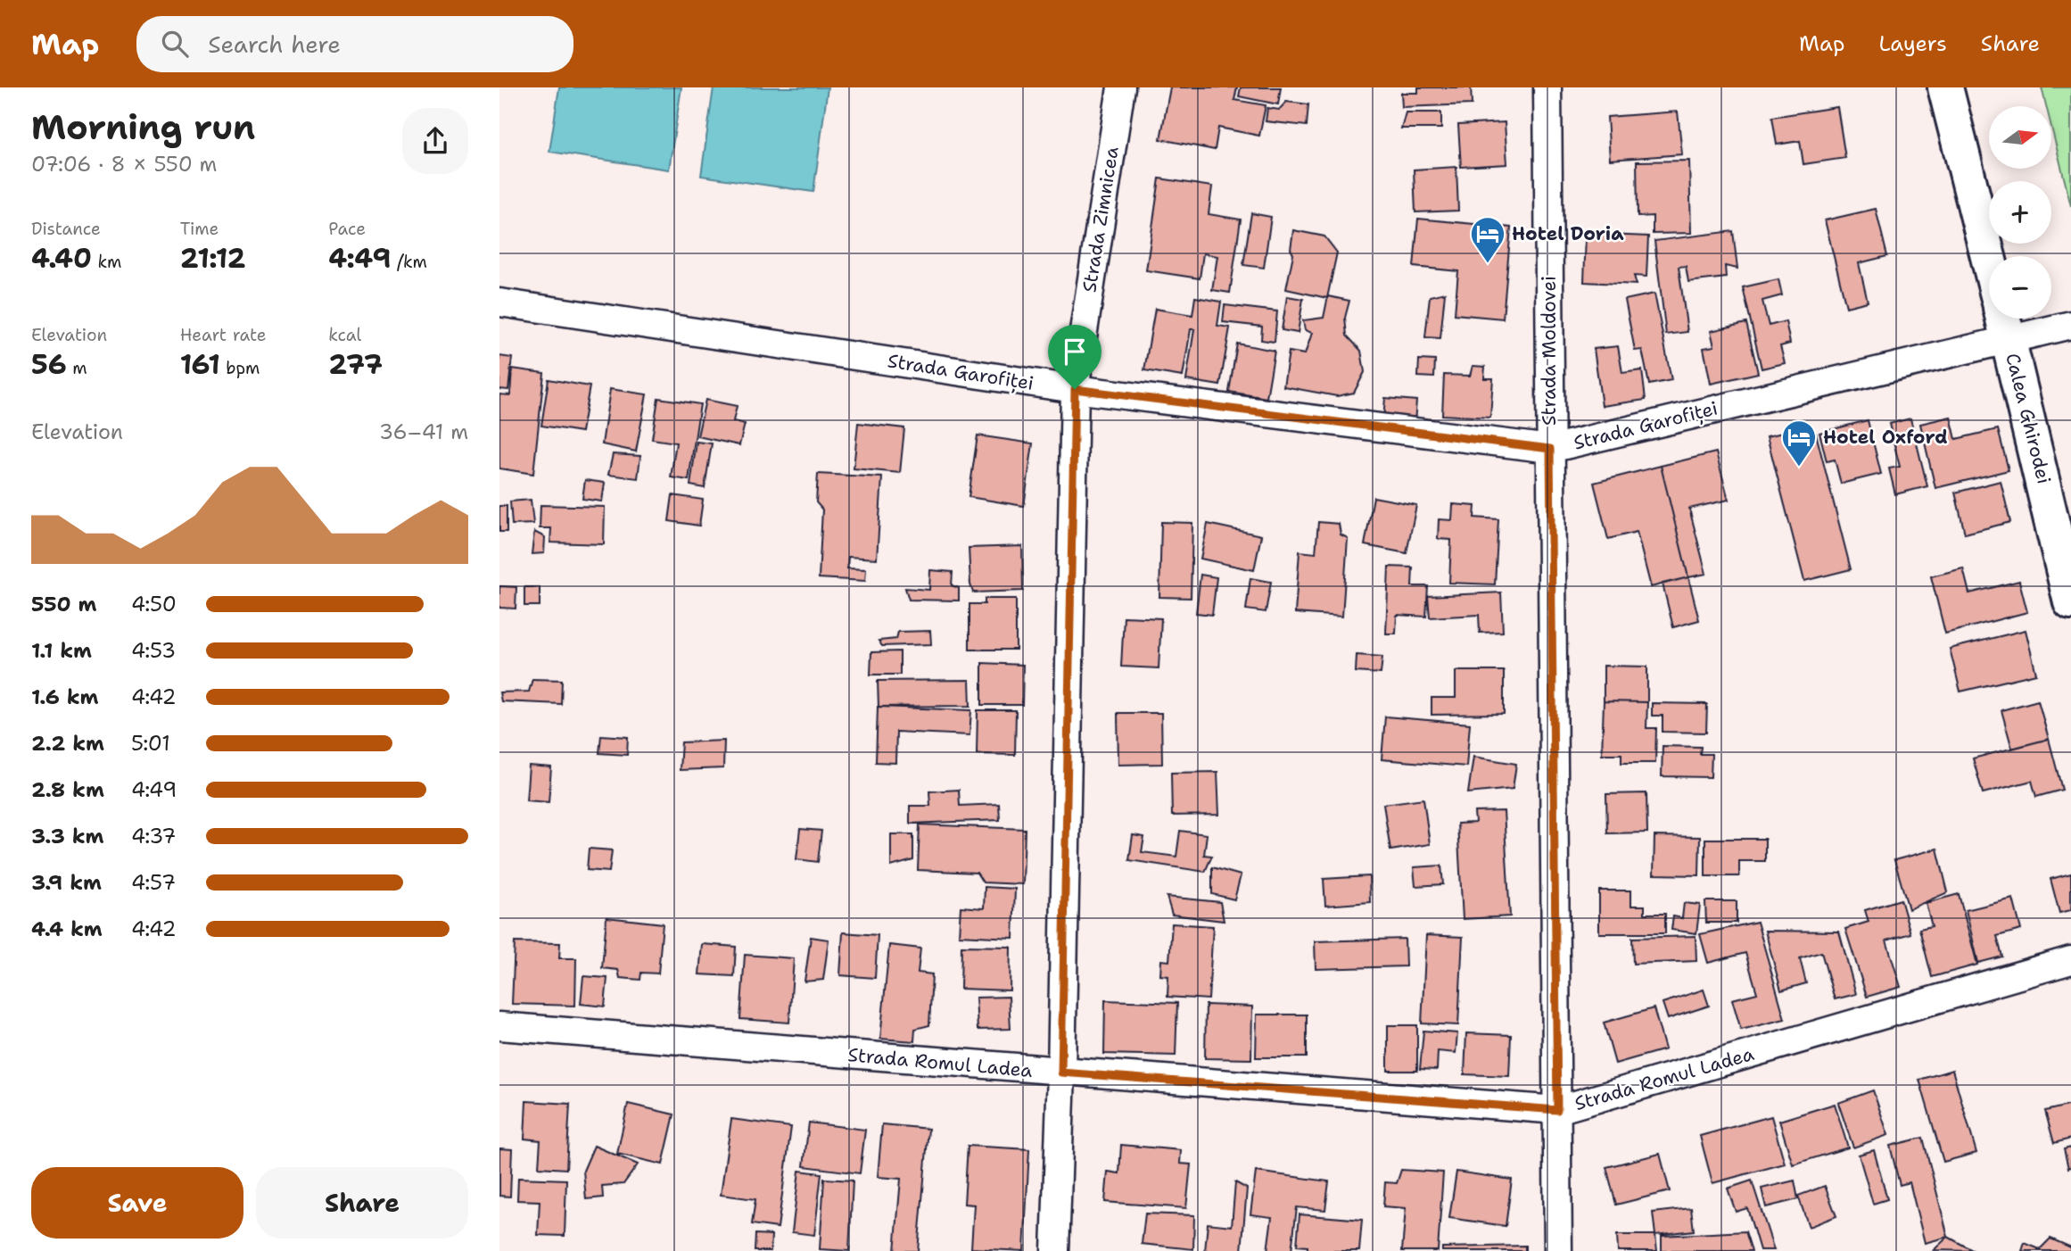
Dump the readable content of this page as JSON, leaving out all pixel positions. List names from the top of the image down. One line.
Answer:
{"streets":{"street":["Strada Zimnicea","Strada Moldovei","Strada Garofiței","Calea Ghirodei","Strada Romul Ladea"]},"crossings":[["Strada Zimnicea","Strada Garofiței"],["Strada Zimnicea","Strada Romul Ladea"],["Strada Moldovei","Strada Garofiței"],["Strada Moldovei","Strada Romul Ladea"],["Strada Garofiței","Calea Ghirodei"]],"places":{"hotel":["Hotel Doria","Hotel Oxford"]},"north":"right","page":{"header":"Map","search":"Search here","nav":["Map","Layers","Share"],"heading":["Morning run","07:06 · 8 × 550 m"],"map_buttons":["+","−"],"stats":[["Distance","4.40 km"],["Time","21:12"],["Pace","4:49 /km"],["Elevation","56 m"],["Heart rate","161 bpm"],["kcal","277"]],"chart":["Elevation","36–41 m"],"list":[{"name":"550 m","note":"4:50"},{"name":"1.1 km","note":"4:53"},{"name":"1.6 km","note":"4:42"},{"name":"2.2 km","note":"5:01"},{"name":"2.8 km","note":"4:49"},{"name":"3.3 km","note":"4:37"},{"name":"3.9 km","note":"4:57"},{"name":"4.4 km","note":"4:42"}],"buttons":["Save","Share"]}}
